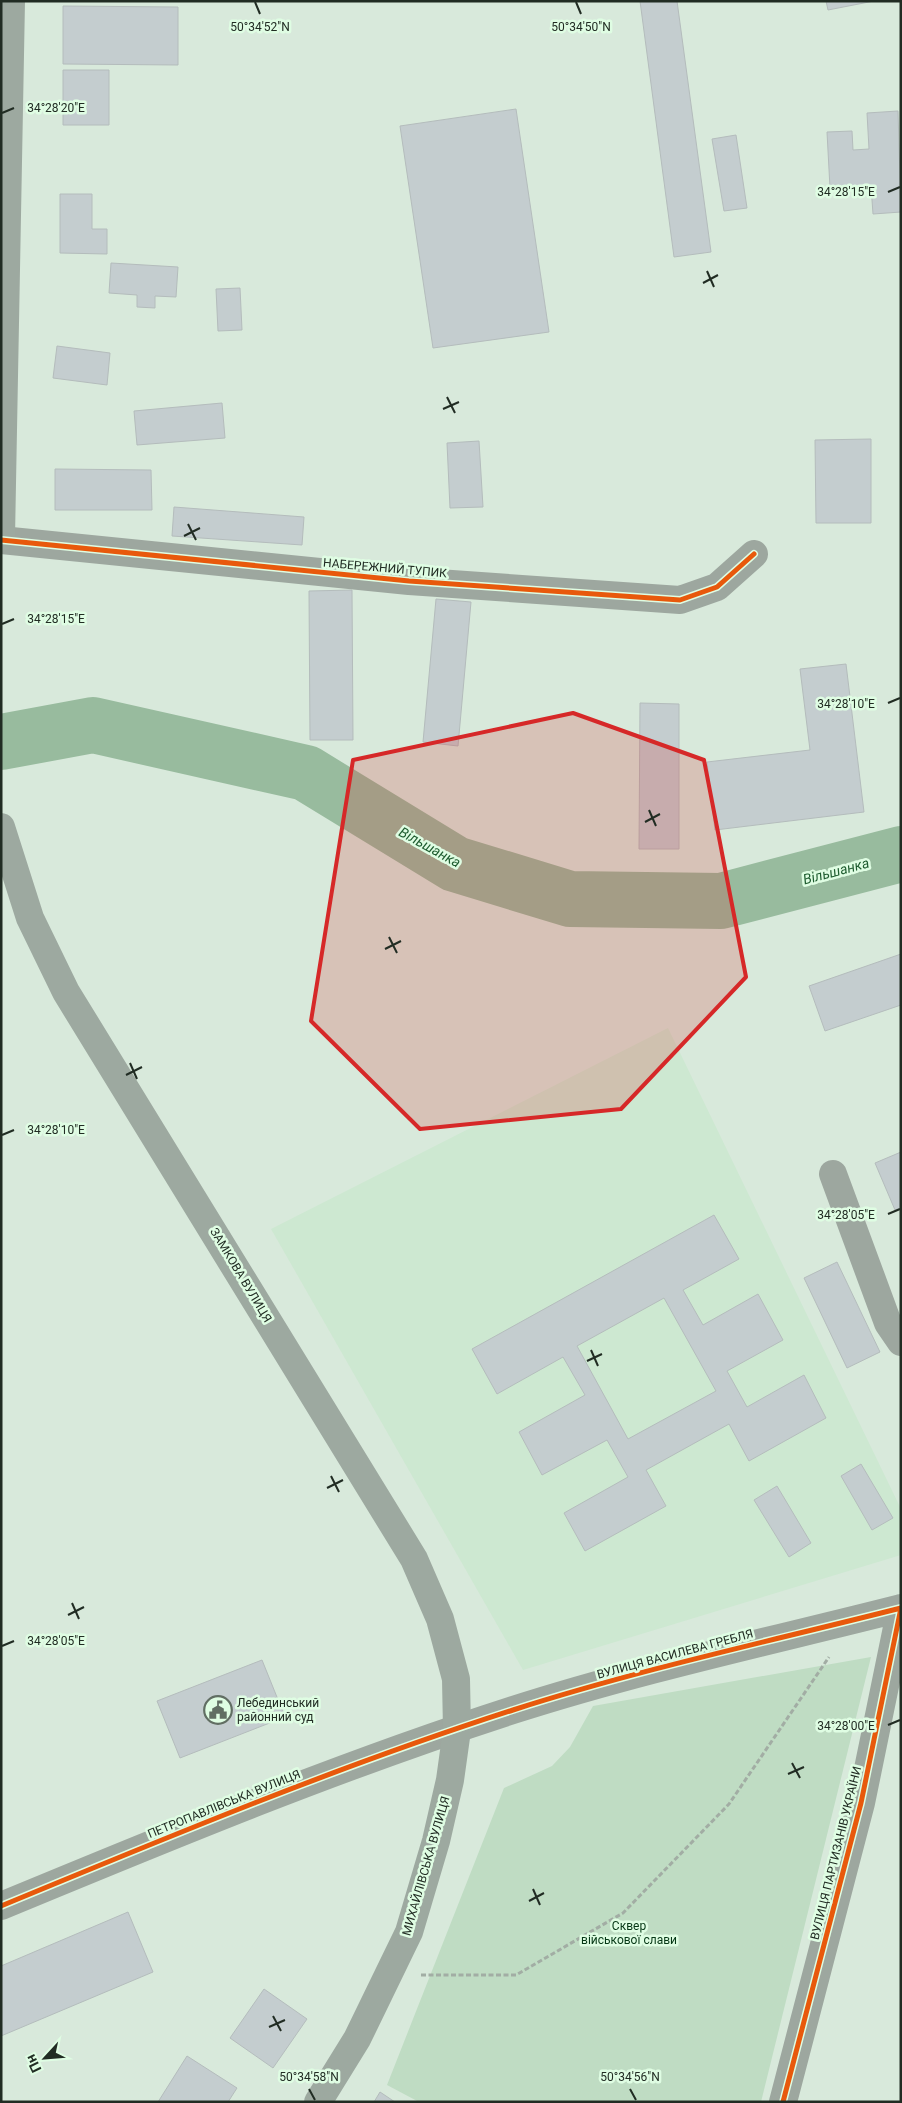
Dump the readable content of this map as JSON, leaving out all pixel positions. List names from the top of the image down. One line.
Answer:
{"streets":{"main road":["ЗАМКОВА ВУЛИЦЯ","МИХАЙЛІВСЬКА ВУЛИЦЯ"],"street":["НАБЕРЕЖНИЙ ТУПИК","ВУЛИЦЯ ВАСИЛЕВА ГРЕБЛЯ","ПЕТРОПАВЛІВСЬКА ВУЛИЦЯ","ВУЛИЦЯ ПАРТИЗАНІВ УКРАЇНИ"]},"crossings":[["ЗАМКОВА ВУЛИЦЯ","ВУЛИЦЯ ВАСИЛЕВА ГРЕБЛЯ"],["ЗАМКОВА ВУЛИЦЯ","ПЕТРОПАВЛІВСЬКА ВУЛИЦЯ"],["ЗАМКОВА ВУЛИЦЯ","МИХАЙЛІВСЬКА ВУЛИЦЯ"],["ВУЛИЦЯ ВАСИЛЕВА ГРЕБЛЯ","ПЕТРОПАВЛІВСЬКА ВУЛИЦЯ"],["ВУЛИЦЯ ВАСИЛЕВА ГРЕБЛЯ","ВУЛИЦЯ ПАРТИЗАНІВ УКРАЇНИ"],["ВУЛИЦЯ ВАСИЛЕВА ГРЕБЛЯ","МИХАЙЛІВСЬКА ВУЛИЦЯ"],["ПЕТРОПАВЛІВСЬКА ВУЛИЦЯ","МИХАЙЛІВСЬКА ВУЛИЦЯ"]],"water":["Вільшанка"],"parks":["Сквер військової слави"],"places":{"public building":["Лебединський районний суд"]},"north":"bottom left","coordinates":["50°34'50\"N","50°34'52\"N","34°28'20\"E","34°28'15\"E","34°28'10\"E","34°28'05\"E","34°28'00\"E","50°34'58\"N","50°34'56\"N"]}
